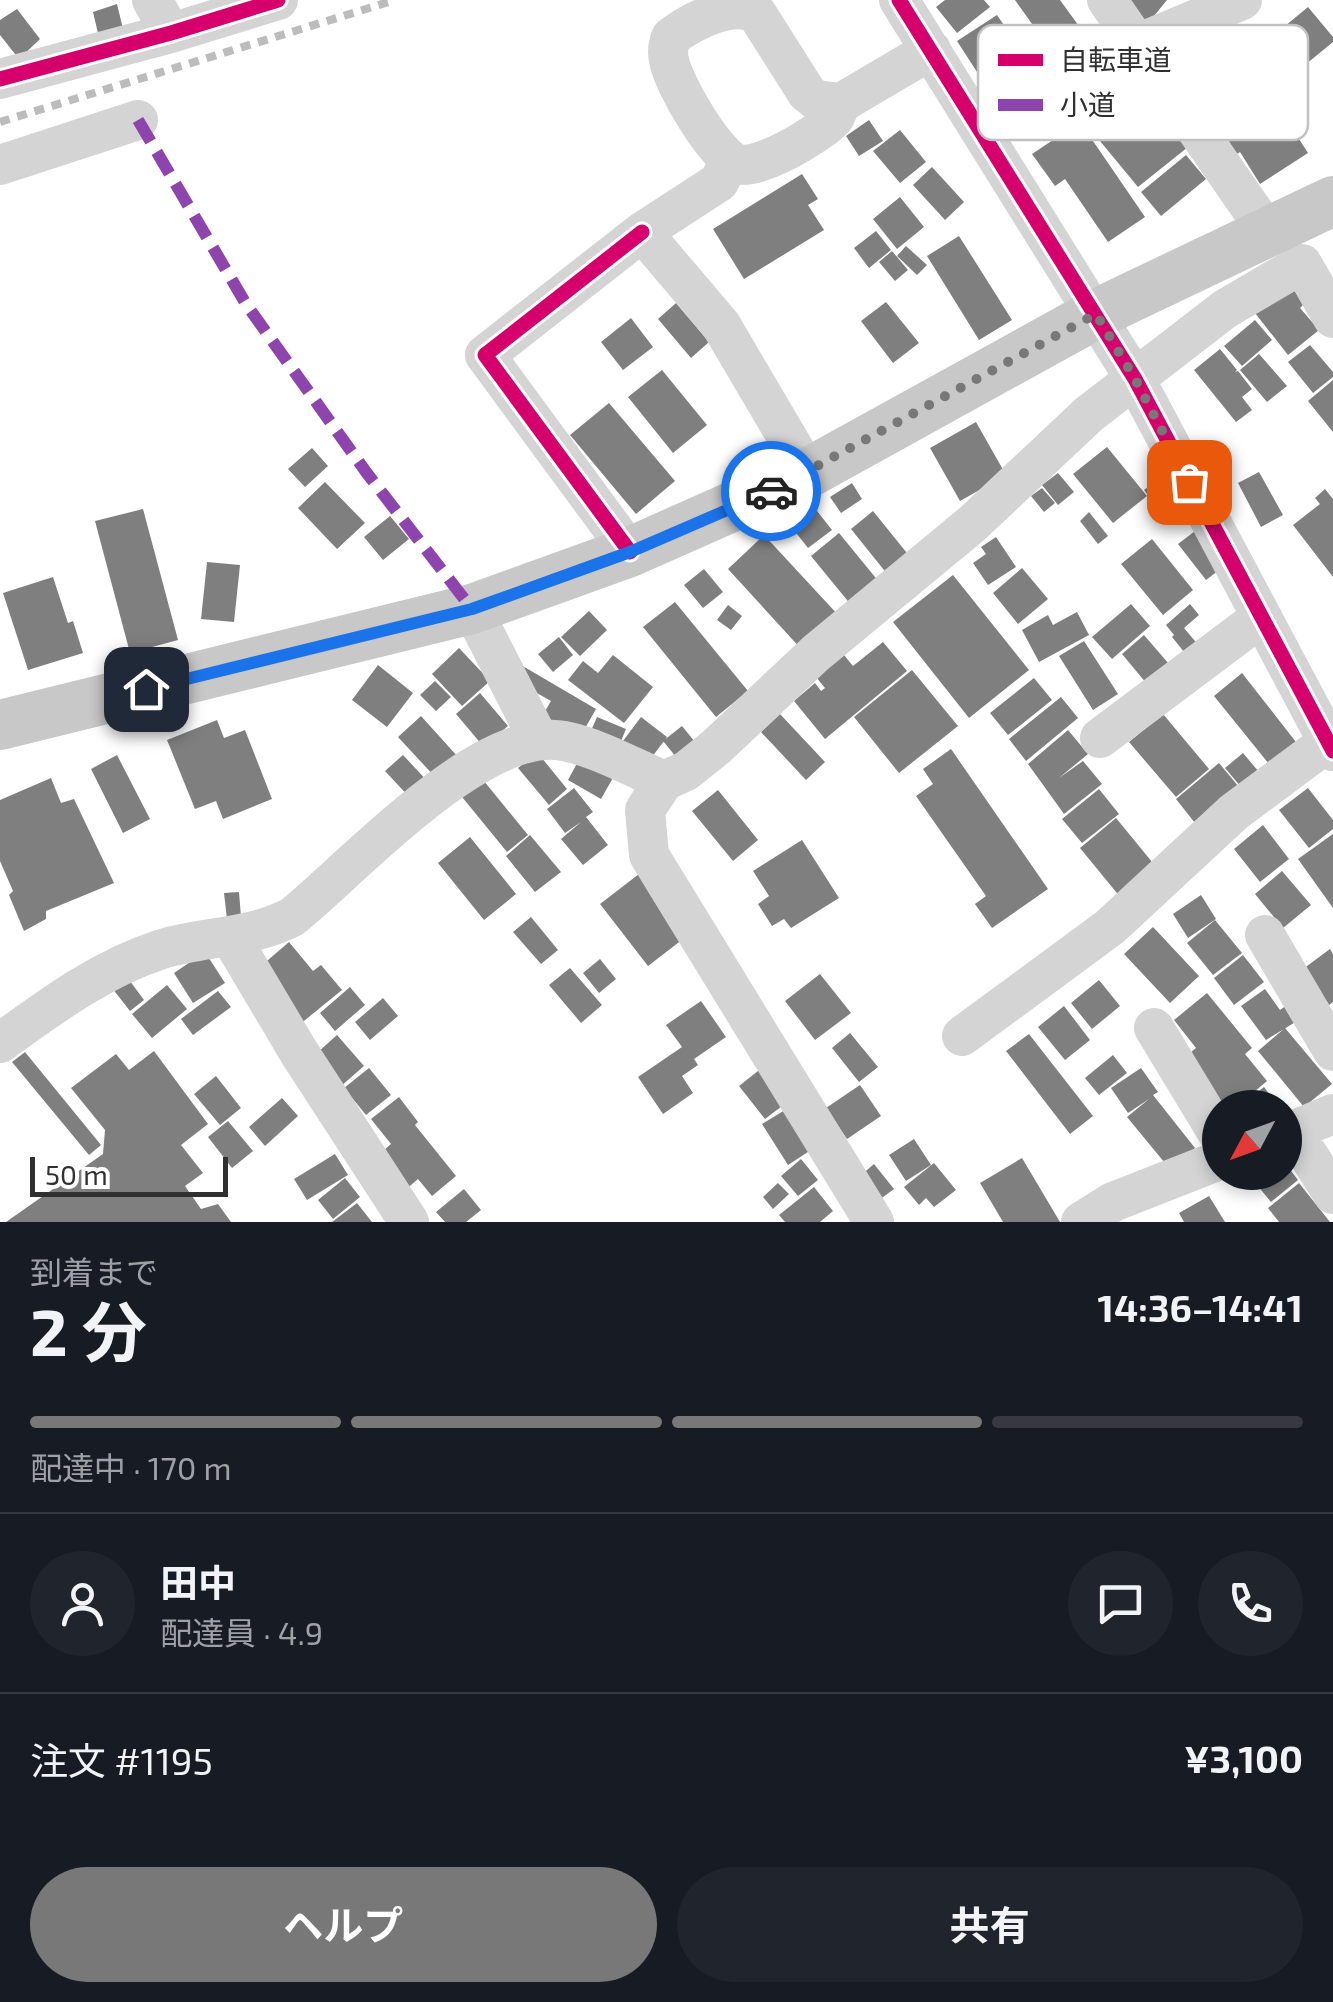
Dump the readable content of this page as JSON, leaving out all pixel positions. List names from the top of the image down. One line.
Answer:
{"legend":["自転車道","小道"],"scale_bar":"50 m","north":"bottom left","page":{"scale":"50 m","heading":["2 分","到着まで","14:36–14:41"],"panel":["田中","配達員 · 4.9","注文 #1195","¥3,100"],"bar":"配達中 · 170 m","buttons":["ヘルプ","共有"]}}
